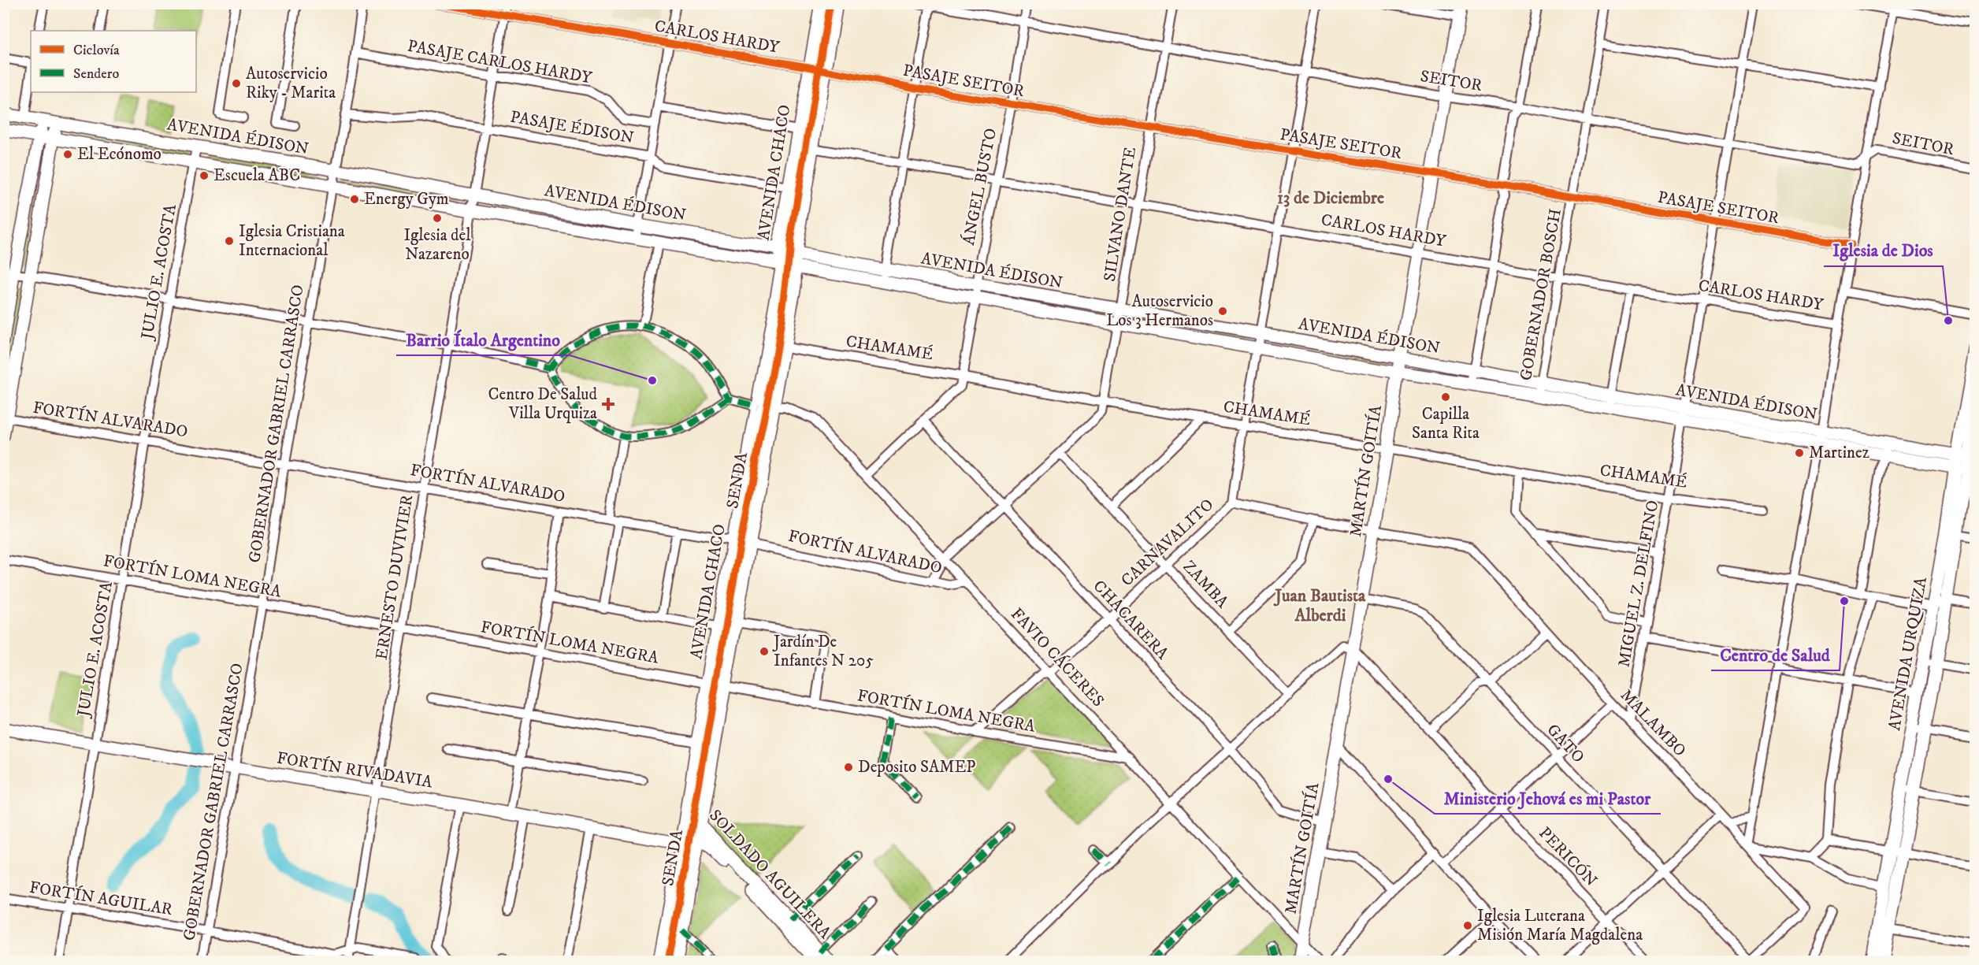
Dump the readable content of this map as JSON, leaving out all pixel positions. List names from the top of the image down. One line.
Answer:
{"streets":{"main road":["AVENIDA ÉDISON","AVENIDA CHACO","MARTÍN GOITÍA","AVENIDA URQUIZA","FORTÍN RIVADAVIA","SOLDADO AGUILERA"],"street":["CARLOS HARDY","PASAJE CARLOS HARDY","PASAJE SEITOR","SEITOR","PASAJE ÉDISON","ÁNGEL BUSTO","SILVANO DANTE","JULIO E. ACOSTA","GOBERNADOR BOSCH","CHAMAMÉ","FORTÍN ALVARADO","GOBERNADOR GABRIEL CARRASCO","CARNAVALITO","FORTÍN LOMA NEGRA","ERNESTO DUVIVIER","MIGUEL Z. DELFINO","ZAMBA","CHACARERA","FAVIO CÁCERES","MALAMBO","GATO","PERICÓN","FORTÍN AGUILAR"],"cycle path":["SENDA"]},"crossings":[["CARLOS HARDY","PASAJE SEITOR"],["CARLOS HARDY","AVENIDA CHACO"],["CARLOS HARDY","ÁNGEL BUSTO"],["CARLOS HARDY","SILVANO DANTE"],["CARLOS HARDY","GOBERNADOR BOSCH"],["CARLOS HARDY","MARTÍN GOITÍA"],["CARLOS HARDY","ERNESTO DUVIVIER"],["CARLOS HARDY","MIGUEL Z. DELFINO"],["PASAJE CARLOS HARDY","GOBERNADOR GABRIEL CARRASCO"],["PASAJE CARLOS HARDY","ERNESTO DUVIVIER"],["PASAJE SEITOR","AVENIDA CHACO"],["PASAJE SEITOR","ÁNGEL BUSTO"],["PASAJE SEITOR","SILVANO DANTE"],["PASAJE SEITOR","GOBERNADOR BOSCH"],["PASAJE SEITOR","MARTÍN GOITÍA"],["PASAJE SEITOR","MIGUEL Z. DELFINO"],["SEITOR","ÁNGEL BUSTO"],["SEITOR","SILVANO DANTE"],["SEITOR","GOBERNADOR BOSCH"],["SEITOR","MARTÍN GOITÍA"],["SEITOR","MIGUEL Z. DELFINO"],["PASAJE ÉDISON","AVENIDA CHACO"],["PASAJE ÉDISON","GOBERNADOR GABRIEL CARRASCO"],["PASAJE ÉDISON","ERNESTO DUVIVIER"],["AVENIDA ÉDISON","AVENIDA CHACO"],["AVENIDA ÉDISON","ÁNGEL BUSTO"],["AVENIDA ÉDISON","SILVANO DANTE"],["AVENIDA ÉDISON","JULIO E. ACOSTA"],["AVENIDA ÉDISON","GOBERNADOR BOSCH"],["AVENIDA ÉDISON","GOBERNADOR GABRIEL CARRASCO"],["AVENIDA ÉDISON","MARTÍN GOITÍA"],["AVENIDA ÉDISON","ERNESTO DUVIVIER"],["AVENIDA ÉDISON","MIGUEL Z. DELFINO"],["AVENIDA ÉDISON","AVENIDA URQUIZA"],["AVENIDA CHACO","CHAMAMÉ"],["AVENIDA CHACO","FORTÍN ALVARADO"],["AVENIDA CHACO","FORTÍN LOMA NEGRA"],["AVENIDA CHACO","FAVIO CÁCERES"],["AVENIDA CHACO","FORTÍN RIVADAVIA"],["AVENIDA CHACO","SOLDADO AGUILERA"],["ÁNGEL BUSTO","CHAMAMÉ"],["SILVANO DANTE","CHAMAMÉ"],["SILVANO DANTE","FORTÍN ALVARADO"],["SILVANO DANTE","ZAMBA"],["SILVANO DANTE","CHACARERA"],["SILVANO DANTE","FAVIO CÁCERES"],["JULIO E. ACOSTA","FORTÍN ALVARADO"],["JULIO E. ACOSTA","FORTÍN LOMA NEGRA"],["JULIO E. ACOSTA","FORTÍN RIVADAVIA"],["JULIO E. ACOSTA","FORTÍN AGUILAR"],["CHAMAMÉ","MARTÍN GOITÍA"],["CHAMAMÉ","MIGUEL Z. DELFINO"],["FORTÍN ALVARADO","GOBERNADOR GABRIEL CARRASCO"],["FORTÍN ALVARADO","ERNESTO DUVIVIER"],["FORTÍN ALVARADO","FAVIO CÁCERES"],["GOBERNADOR GABRIEL CARRASCO","FORTÍN LOMA NEGRA"],["GOBERNADOR GABRIEL CARRASCO","FORTÍN RIVADAVIA"],["GOBERNADOR GABRIEL CARRASCO","FORTÍN AGUILAR"],["MARTÍN GOITÍA","CHACARERA"],["MARTÍN GOITÍA","FAVIO CÁCERES"],["MARTÍN GOITÍA","MALAMBO"],["MARTÍN GOITÍA","GATO"],["MARTÍN GOITÍA","PERICÓN"],["CARNAVALITO","FORTÍN LOMA NEGRA"],["CARNAVALITO","ZAMBA"],["CARNAVALITO","CHACARERA"],["CARNAVALITO","FAVIO CÁCERES"],["CARNAVALITO","MALAMBO"],["FORTÍN LOMA NEGRA","ERNESTO DUVIVIER"],["FORTÍN LOMA NEGRA","FAVIO CÁCERES"],["ERNESTO DUVIVIER","FORTÍN RIVADAVIA"],["ERNESTO DUVIVIER","FORTÍN AGUILAR"],["MIGUEL Z. DELFINO","MALAMBO"],["MALAMBO","GATO"]],"districts":["13 de Diciembre","Juan Bautista Alberdi"],"places":{"other":["Autoservicio Riky - Marita","El Ecónomo","Escuela ABC","Energy Gym","Iglesia del Nazareno","Iglesia Cristiana Internacional","Autoservicio Los 3 Hermanos","Iglesia de Dios","Barrio Ítalo Argentino","Capilla Santa Rita","Martinez","Centro de Salud","Jardín De Infantes N 205","Deposito SAMEP","Ministerio Jehová es mi Pastor","Iglesia Luterana Misión María Magdalena"],"health":["Centro De Salud Villa Urquiza"]},"legend":["Ciclovía","Sendero"]}
